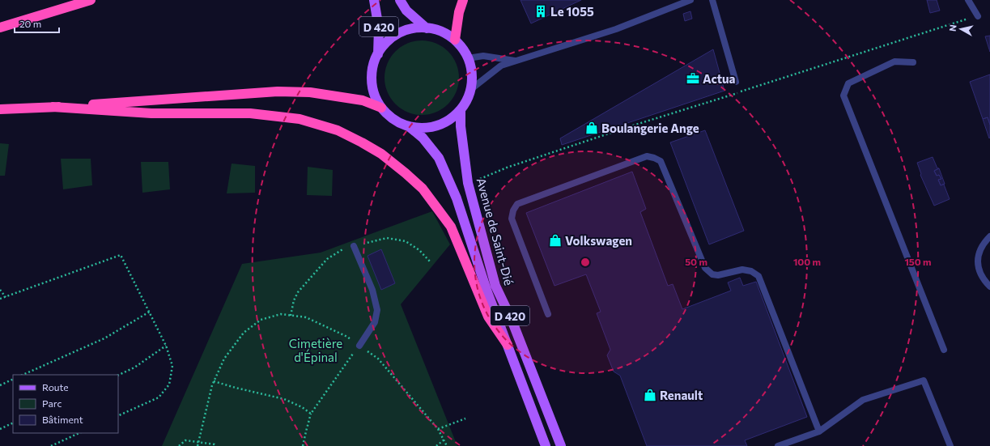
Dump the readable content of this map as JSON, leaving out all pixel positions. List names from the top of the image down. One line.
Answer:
{"streets":{"main road":["D 420","Avenue de Saint-Dié"]},"crossings":[["D 420","Avenue de Saint-Dié"]],"parks":["Cimetière d'Épinal"],"places":{"building":["Le 1055"],"office":["Actua"],"shop":["Boulangerie Ange","Volkswagen","Renault"]},"legend":["Route","Parc","Bâtiment"],"scale_bar":"20 m","north":"left","rings":["50 m","100 m","150 m"]}
